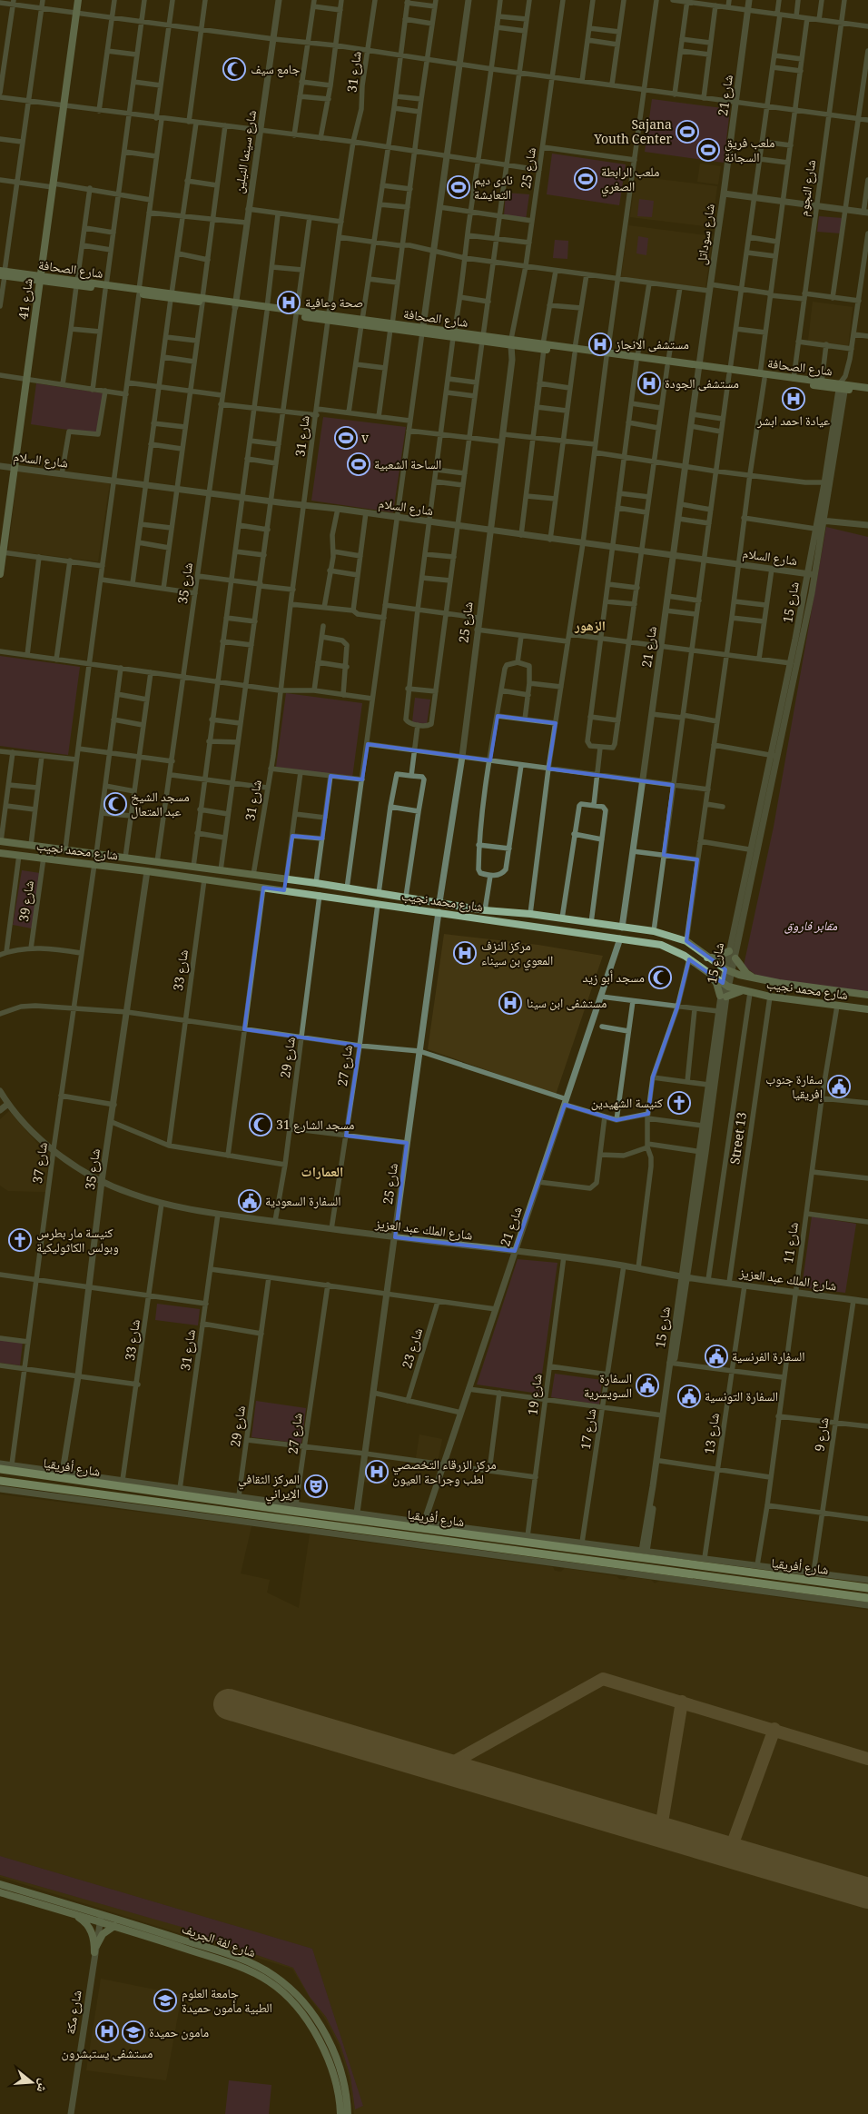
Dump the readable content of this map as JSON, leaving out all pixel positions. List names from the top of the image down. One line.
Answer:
{"streets":{"highway":["شارع أفريقيا"],"main road":["شارع الصحافة","شارع 41","شارع محمد نجيب","شارع لفة الجريف"],"street":["شارع 31","شارع 21","شارع سينما النيلين","شارع 25","شارع النجوم","شارع سوداتل","شارع السلام","شارع 35","شارع 15","شارع 39","شارع 33","شارع 29","شارع 27","Street 13","شارع 37","شارع الملك عبد العزيز","شارع 11","شارع 23","شارع 19","شارع 17","شارع 13","شارع 9","شارع مكة"]},"crossings":[["شارع 31","شارع الصحافة"],["شارع 31","شارع السلام"],["شارع 31","شارع محمد نجيب"],["شارع 31","شارع الملك عبد العزيز"],["شارع 31","شارع أفريقيا"],["شارع 21","شارع سوداتل"],["شارع 21","شارع الصحافة"],["شارع 21","شارع السلام"],["شارع 21","شارع محمد نجيب"],["شارع 21","شارع الملك عبد العزيز"],["شارع 21","شارع أفريقيا"],["شارع سينما النيلين","شارع الصحافة"],["شارع سينما النيلين","شارع 35"],["شارع 25","شارع الصحافة"],["شارع 25","شارع السلام"],["شارع 25","شارع محمد نجيب"],["شارع 25","شارع الملك عبد العزيز"],["شارع 25","شارع أفريقيا"],["شارع النجوم","شارع سوداتل"],["شارع النجوم","شارع الصحافة"],["شارع سوداتل","شارع الصحافة"],["شارع الصحافة","شارع 41"],["شارع الصحافة","شارع 35"],["شارع الصحافة","شارع 15"],["شارع 41","شارع السلام"],["شارع السلام","شارع 35"],["شارع السلام","شارع 15"],["شارع 35","شارع محمد نجيب"],["شارع 35","شارع الملك عبد العزيز"],["شارع 35","شارع أفريقيا"],["شارع 15","شارع محمد نجيب"],["شارع 15","شارع الملك عبد العزيز"],["شارع 15","شارع أفريقيا"],["شارع محمد نجيب","شارع 39"],["شارع محمد نجيب","شارع 33"],["شارع محمد نجيب","شارع 29"],["شارع محمد نجيب","شارع 27"],["شارع محمد نجيب","Street 13"],["شارع محمد نجيب","شارع 37"],["شارع محمد نجيب","شارع 11"],["شارع 33","شارع الملك عبد العزيز"],["شارع 33","شارع أفريقيا"],["شارع 29","شارع الملك عبد العزيز"],["شارع 29","شارع أفريقيا"],["شارع 27","شارع الملك عبد العزيز"],["شارع 27","شارع أفريقيا"],["Street 13","شارع الملك عبد العزيز"],["شارع 37","شارع الملك عبد العزيز"],["شارع 37","شارع أفريقيا"],["شارع الملك عبد العزيز","شارع 11"],["شارع الملك عبد العزيز","شارع 19"],["شارع الملك عبد العزيز","شارع 17"],["شارع الملك عبد العزيز","شارع 13"],["شارع الملك عبد العزيز","شارع 9"],["شارع 11","شارع أفريقيا"],["شارع 19","شارع أفريقيا"],["شارع 17","شارع أفريقيا"],["شارع 13","شارع أفريقيا"],["شارع 9","شارع أفريقيا"],["شارع لفة الجريف","شارع مكة"]],"districts":["الزهور","العمارات"],"parks":["مقابر فاروق"],"places":{"mosque":["جامع سيف","مسجد الشيخ عبد المتعال","مسجد أبو زيد","مسجد الشارع 31"],"sports":["Sajana Youth Center","ملعب فريق السجانة","ملعب الرابطة الصغري","نادى ديم التعايشة","v","الساحة الشعبية"],"hospital":["صحة وعافية","مستشفى الانجاز","مستشفى الجودة","عيادة احمد ابشر","مركز النزف المعوي بن سيناء","مستشفى ابن سينا","مركز الزرقاء التخصصي لطب وجراحة العيون","مستشفى يستبشرون"],"public building":["سفارة جنوب إفريقيا","السفارة السعودية","السفارة الفرنسية","السفارة السويسرية","السفارة التونسية"],"church":["كنيسة الشهيدين","كنيسة مار بطرس وبولس الكاثوليكية"],"theatre":["المركز الثقافي الإيراني"],"school or university":["جامعة العلوم الطبية مأمون حميدة","مامون حميدة"]},"north":"right"}
